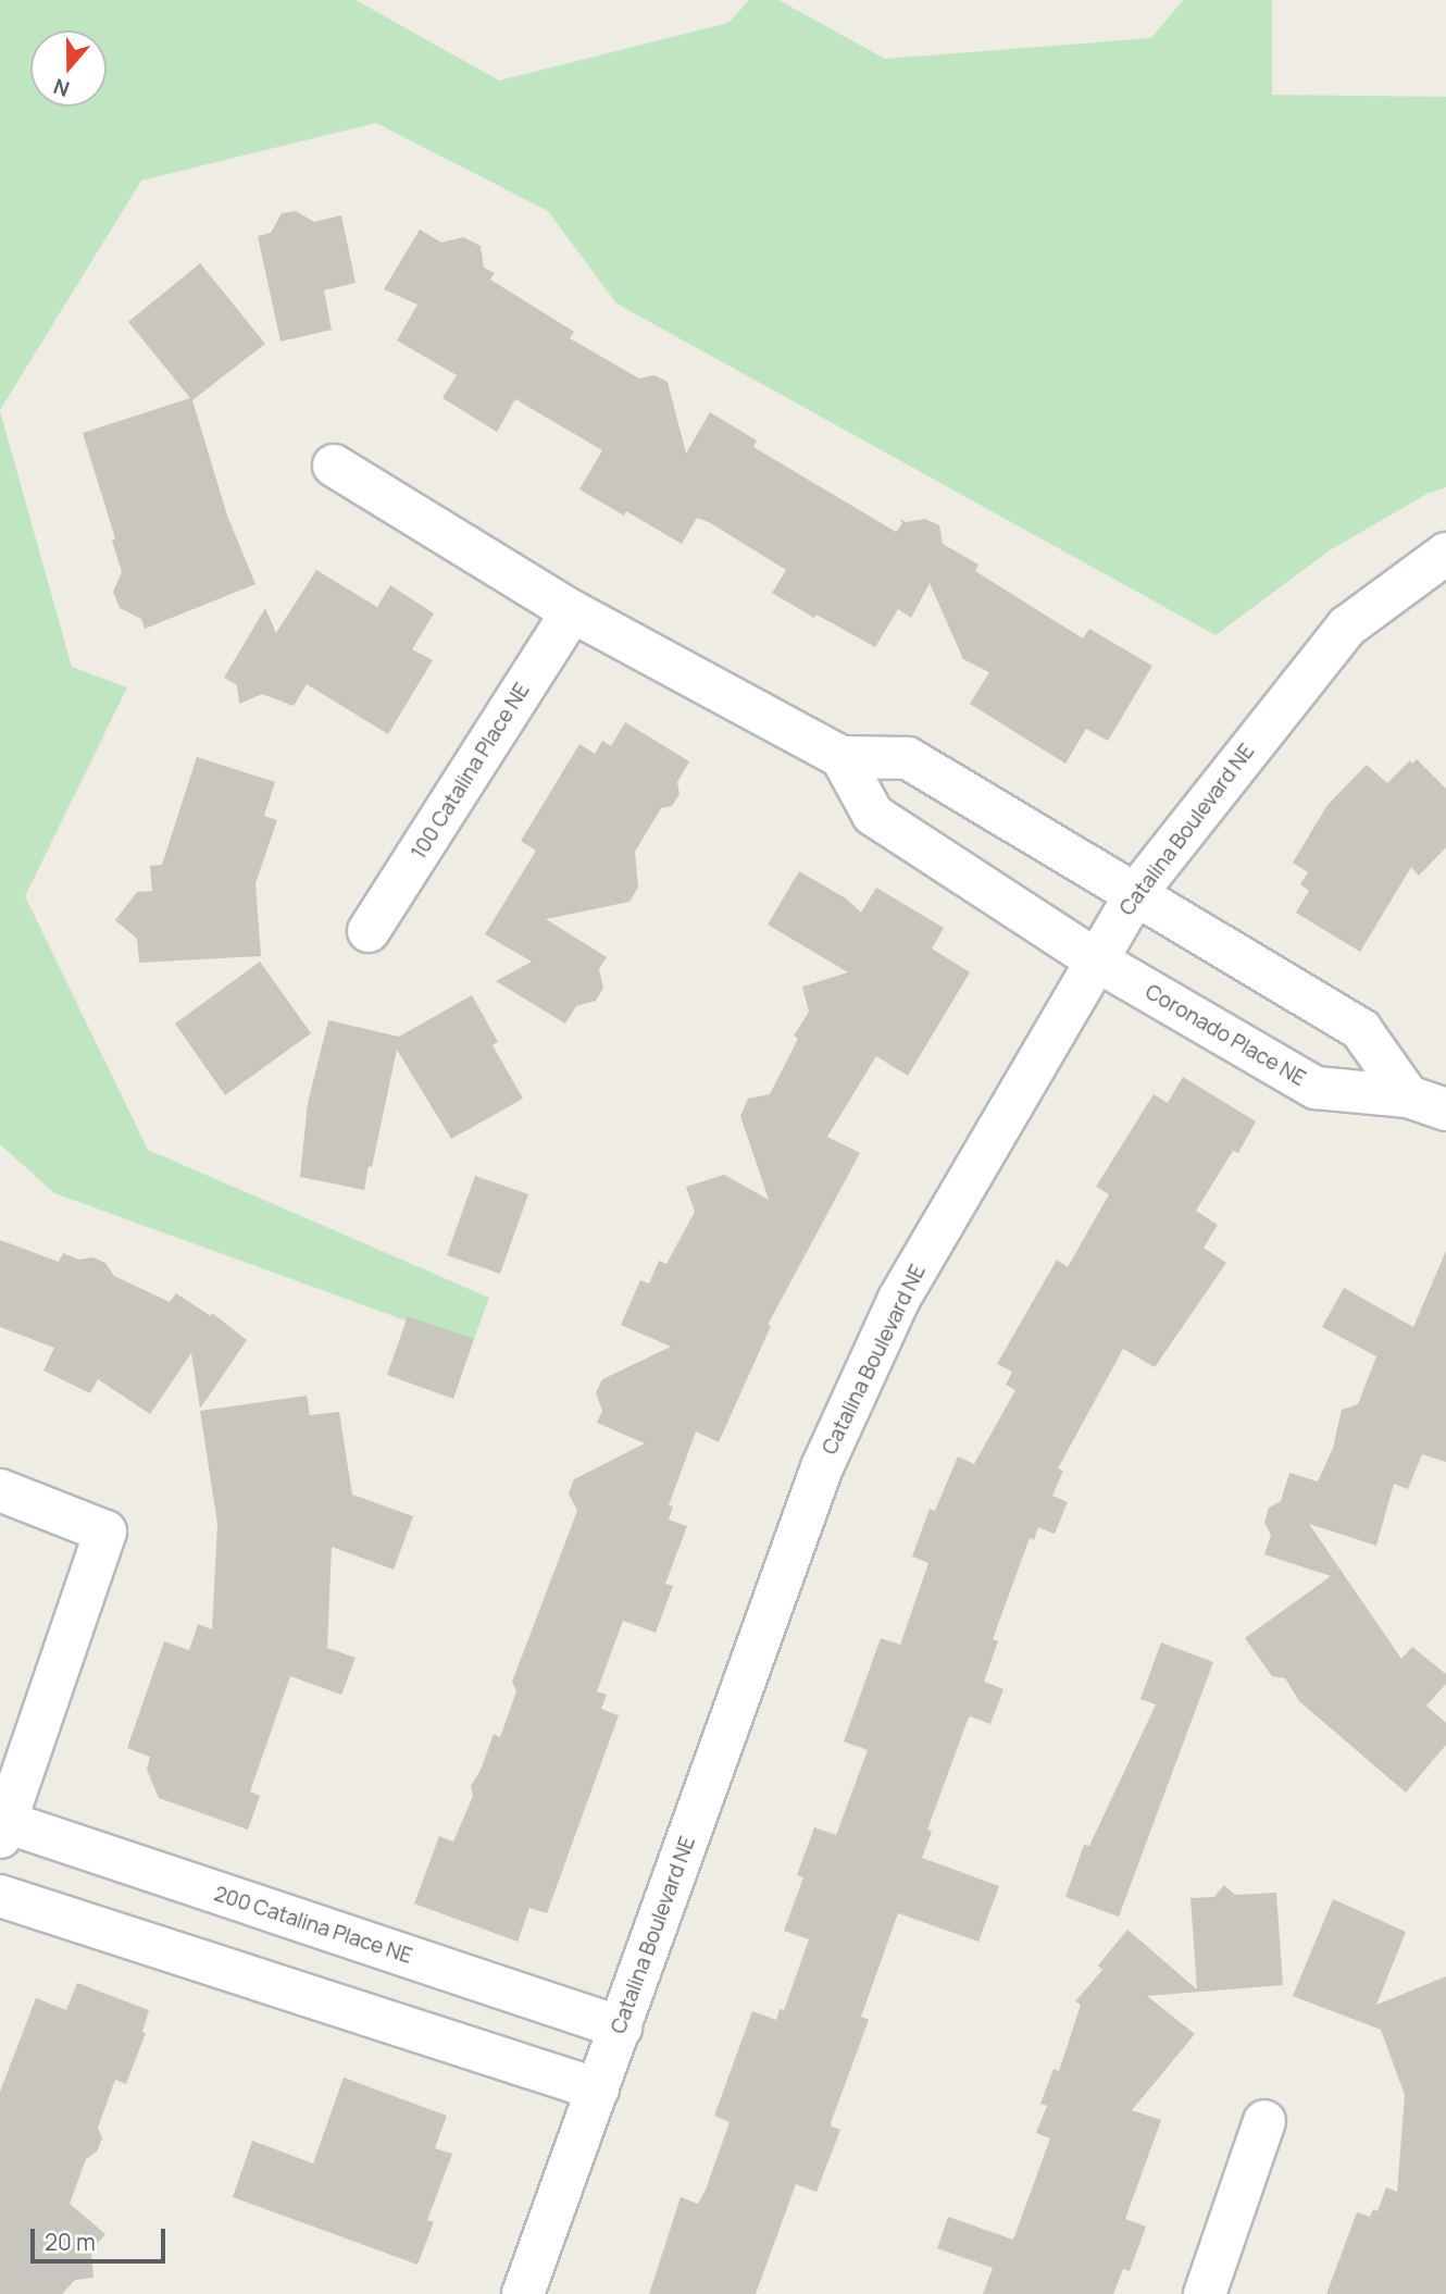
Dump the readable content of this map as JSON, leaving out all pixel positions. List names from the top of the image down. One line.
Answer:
{"streets":{"street":["100 Catalina Place NE","Catalina Boulevard NE","Coronado Place NE","200 Catalina Place NE"]},"crossings":[["Catalina Boulevard NE","Coronado Place NE"],["Catalina Boulevard NE","200 Catalina Place NE"]],"scale_bar":"20 m","north":"bottom"}
